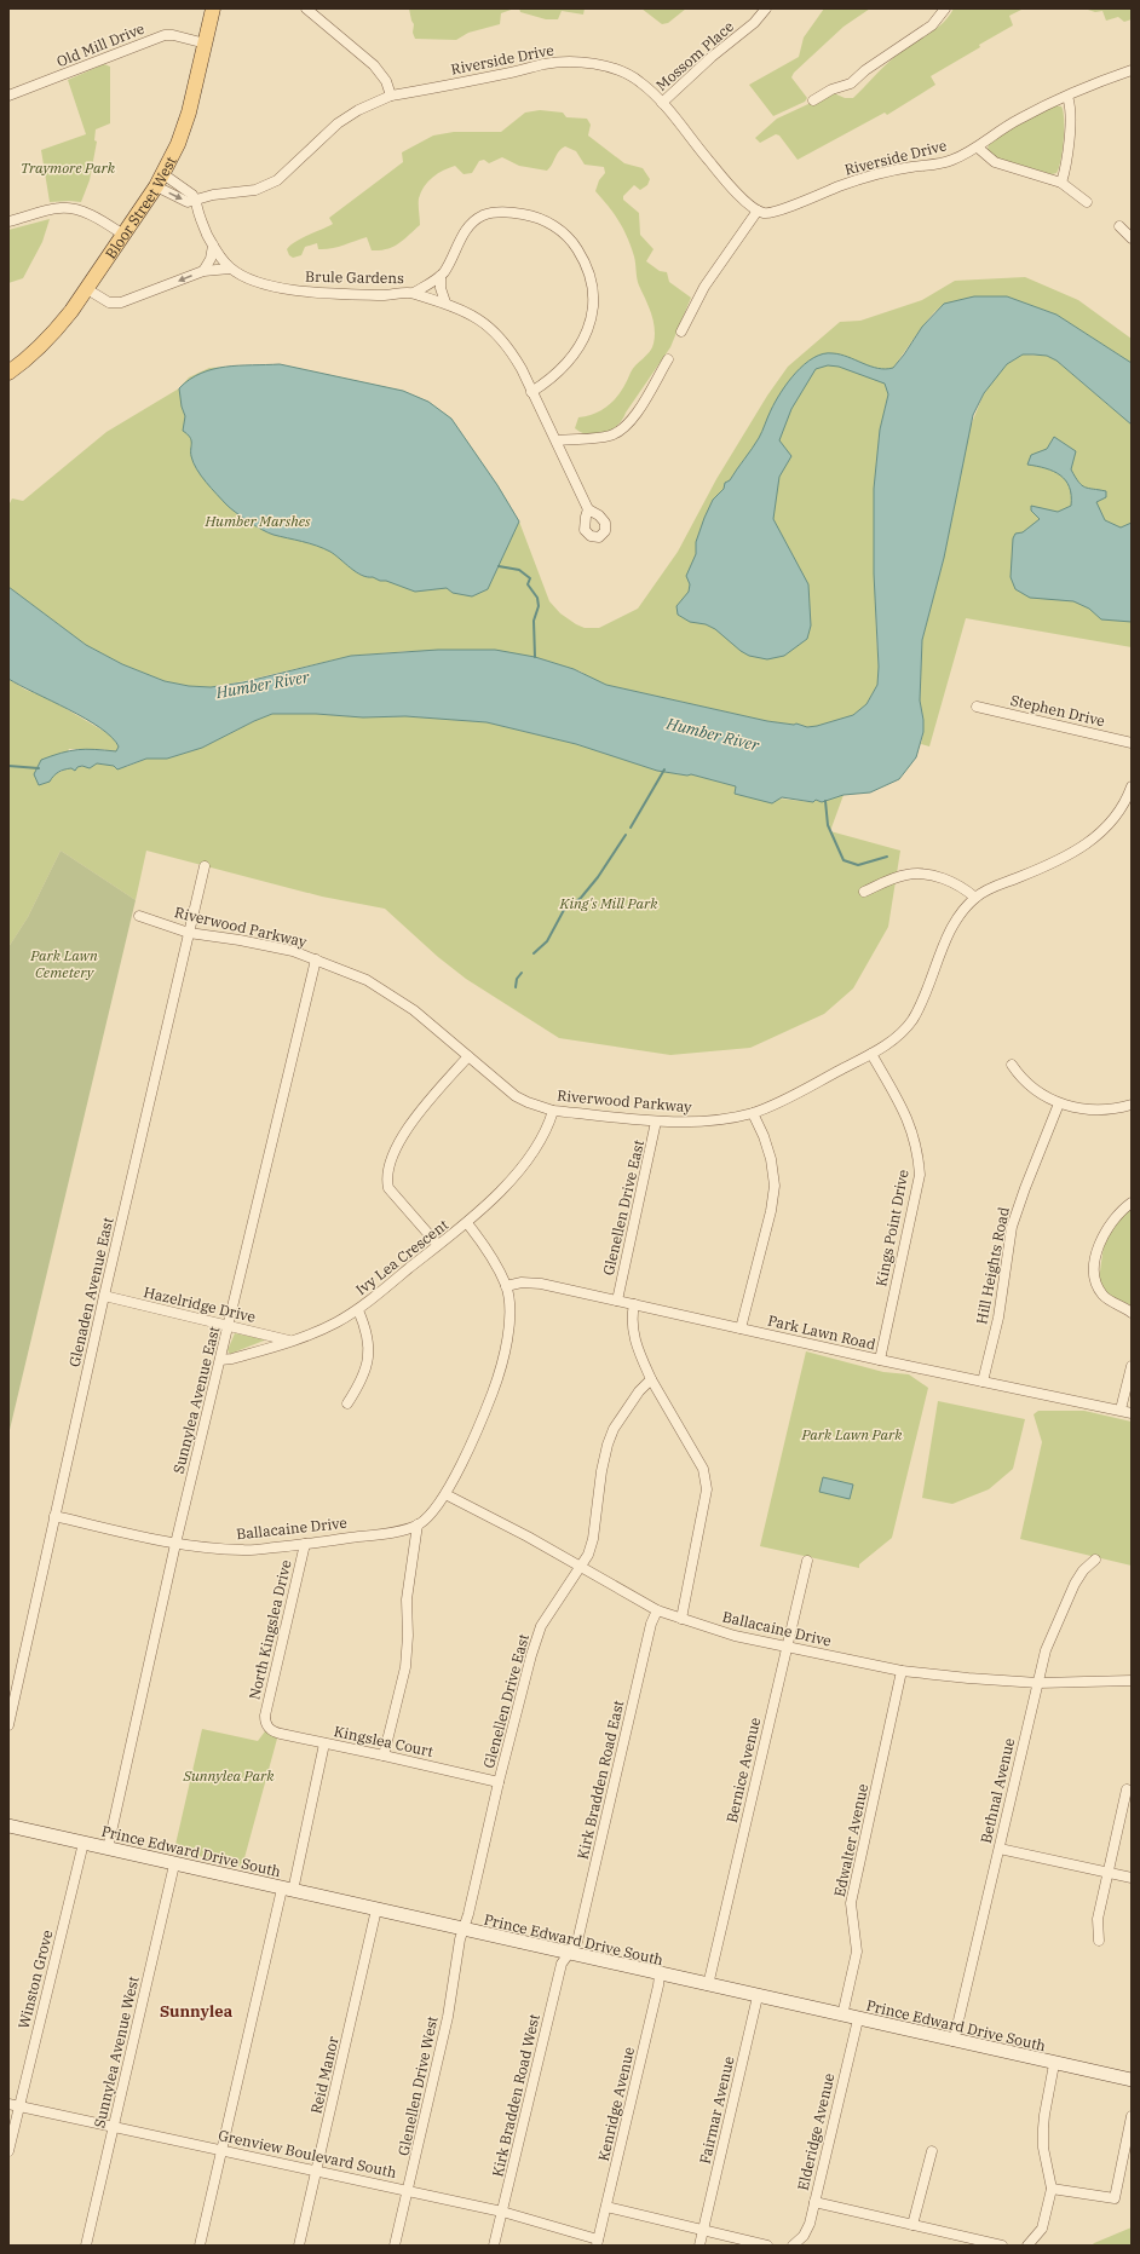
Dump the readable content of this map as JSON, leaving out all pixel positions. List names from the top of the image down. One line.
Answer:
{"streets":{"main road":["Bloor Street West"],"street":["Old Mill Drive","Mossom Place","Riverside Drive","Brule Gardens","Stephen Drive","Riverwood Parkway","Glenellen Drive East","Kings Point Drive","Ivy Lea Crescent","Hill Heights Road","Glenaden Avenue East","Hazelridge Drive","Park Lawn Road","Sunnylea Avenue East","Ballacaine Drive","North Kingslea Drive","Kingslea Court","Bernice Avenue","Kirk Bradden Road East","Bethnal Avenue","Edwalter Avenue","Prince Edward Drive South","Winston Grove","Sunnylea Avenue West","Reid Manor","Glenellen Drive West","Kirk Bradden Road West","Kenridge Avenue","Fairmar Avenue","Elderidge Avenue","Grenview Boulevard South"]},"crossings":[["Old Mill Drive","Bloor Street West"],["Mossom Place","Riverside Drive"],["Riverside Drive","Brule Gardens"],["Riverwood Parkway","Glenellen Drive East"],["Riverwood Parkway","Kings Point Drive"],["Riverwood Parkway","Ivy Lea Crescent"],["Riverwood Parkway","Glenaden Avenue East"],["Riverwood Parkway","Sunnylea Avenue East"],["Glenellen Drive East","Park Lawn Road"],["Glenellen Drive East","Ballacaine Drive"],["Glenellen Drive East","Kingslea Court"],["Glenellen Drive East","Prince Edward Drive South"],["Glenellen Drive East","Glenellen Drive West"],["Kings Point Drive","Park Lawn Road"],["Ivy Lea Crescent","Hazelridge Drive"],["Ivy Lea Crescent","Sunnylea Avenue East"],["Hill Heights Road","Park Lawn Road"],["Glenaden Avenue East","Hazelridge Drive"],["Glenaden Avenue East","Ballacaine Drive"],["Hazelridge Drive","Sunnylea Avenue East"],["Sunnylea Avenue East","Ballacaine Drive"],["Sunnylea Avenue East","Prince Edward Drive South"],["Ballacaine Drive","North Kingslea Drive"],["Ballacaine Drive","Bernice Avenue"],["Ballacaine Drive","Kirk Bradden Road East"],["Ballacaine Drive","Bethnal Avenue"],["Ballacaine Drive","Edwalter Avenue"],["North Kingslea Drive","Kingslea Court"],["Bernice Avenue","Prince Edward Drive South"],["Kirk Bradden Road East","Prince Edward Drive South"],["Kirk Bradden Road East","Kirk Bradden Road West"],["Bethnal Avenue","Prince Edward Drive South"],["Edwalter Avenue","Prince Edward Drive South"],["Prince Edward Drive South","Winston Grove"],["Prince Edward Drive South","Sunnylea Avenue West"],["Prince Edward Drive South","Reid Manor"],["Prince Edward Drive South","Glenellen Drive West"],["Prince Edward Drive South","Kirk Bradden Road West"],["Prince Edward Drive South","Kenridge Avenue"],["Prince Edward Drive South","Fairmar Avenue"],["Prince Edward Drive South","Elderidge Avenue"],["Winston Grove","Grenview Boulevard South"],["Sunnylea Avenue West","Grenview Boulevard South"],["Reid Manor","Grenview Boulevard South"],["Glenellen Drive West","Grenview Boulevard South"],["Kirk Bradden Road West","Grenview Boulevard South"],["Kenridge Avenue","Grenview Boulevard South"]],"districts":["Sunnylea"],"water":["Humber River"],"parks":["Traymore Park","Humber Marshes","King's Mill Park","Park Lawn Cemetery","Park Lawn Park","Sunnylea Park"]}
